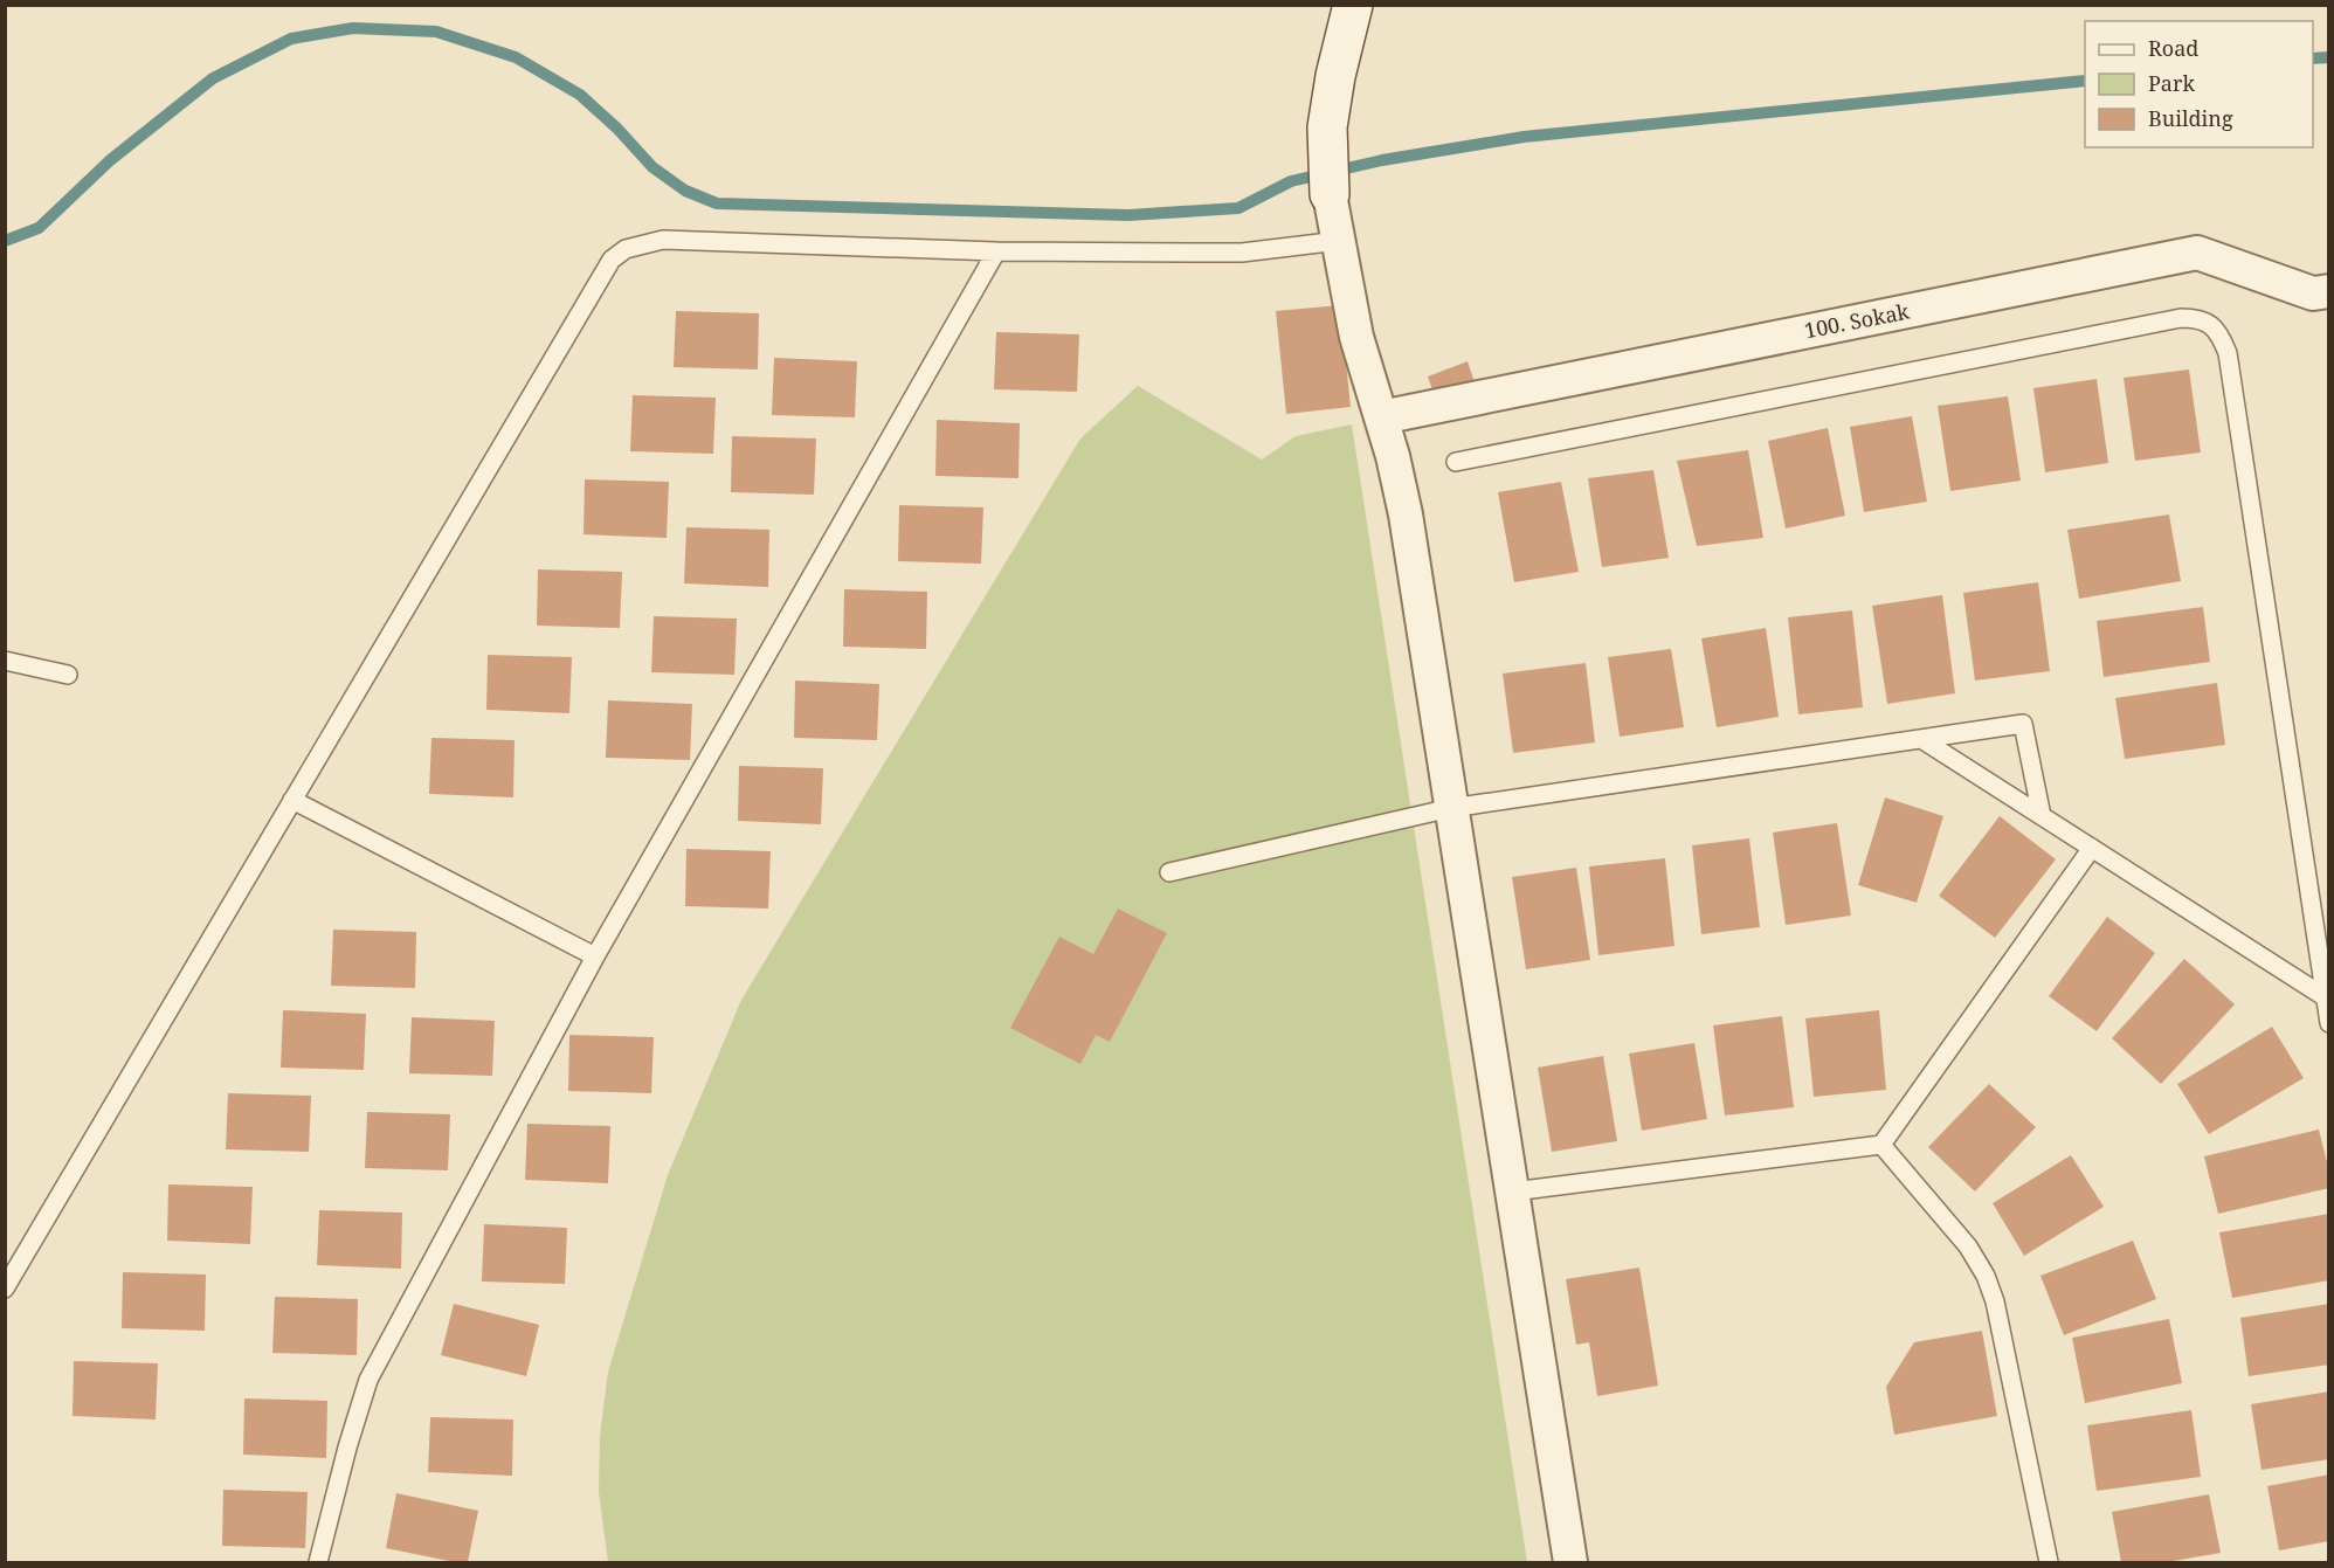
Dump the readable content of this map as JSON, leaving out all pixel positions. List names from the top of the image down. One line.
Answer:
{"streets":{"street":["100. Sokak"]},"legend":["Road","Park","Building"]}
